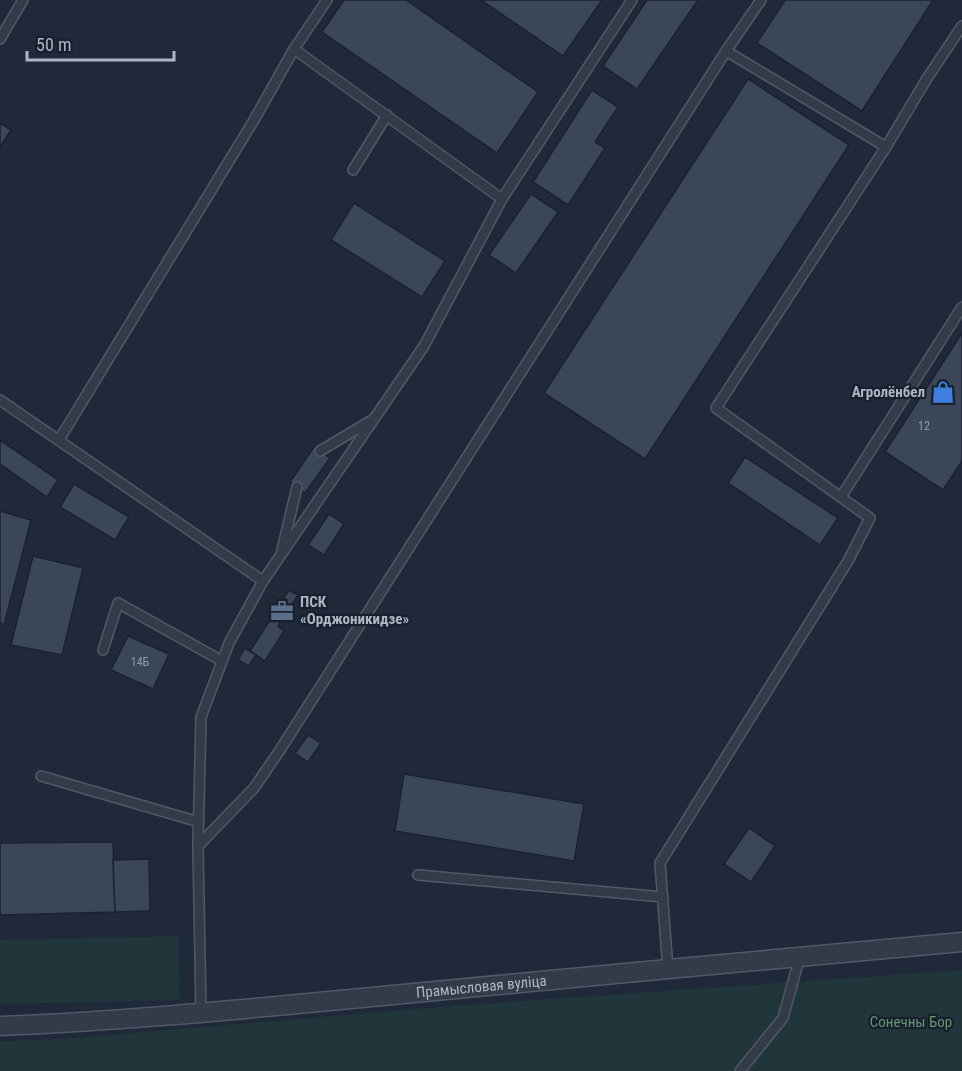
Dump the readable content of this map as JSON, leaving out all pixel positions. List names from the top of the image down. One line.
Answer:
{"streets":{"street":["Прамысловая вуліца"]},"parks":["Сонечны Бор"],"places":{"shop":["Агролёнбел"],"office":["ПСК «Орджоникидзе»"]},"house_numbers":["12","14Б"],"scale_bar":"50 m"}
